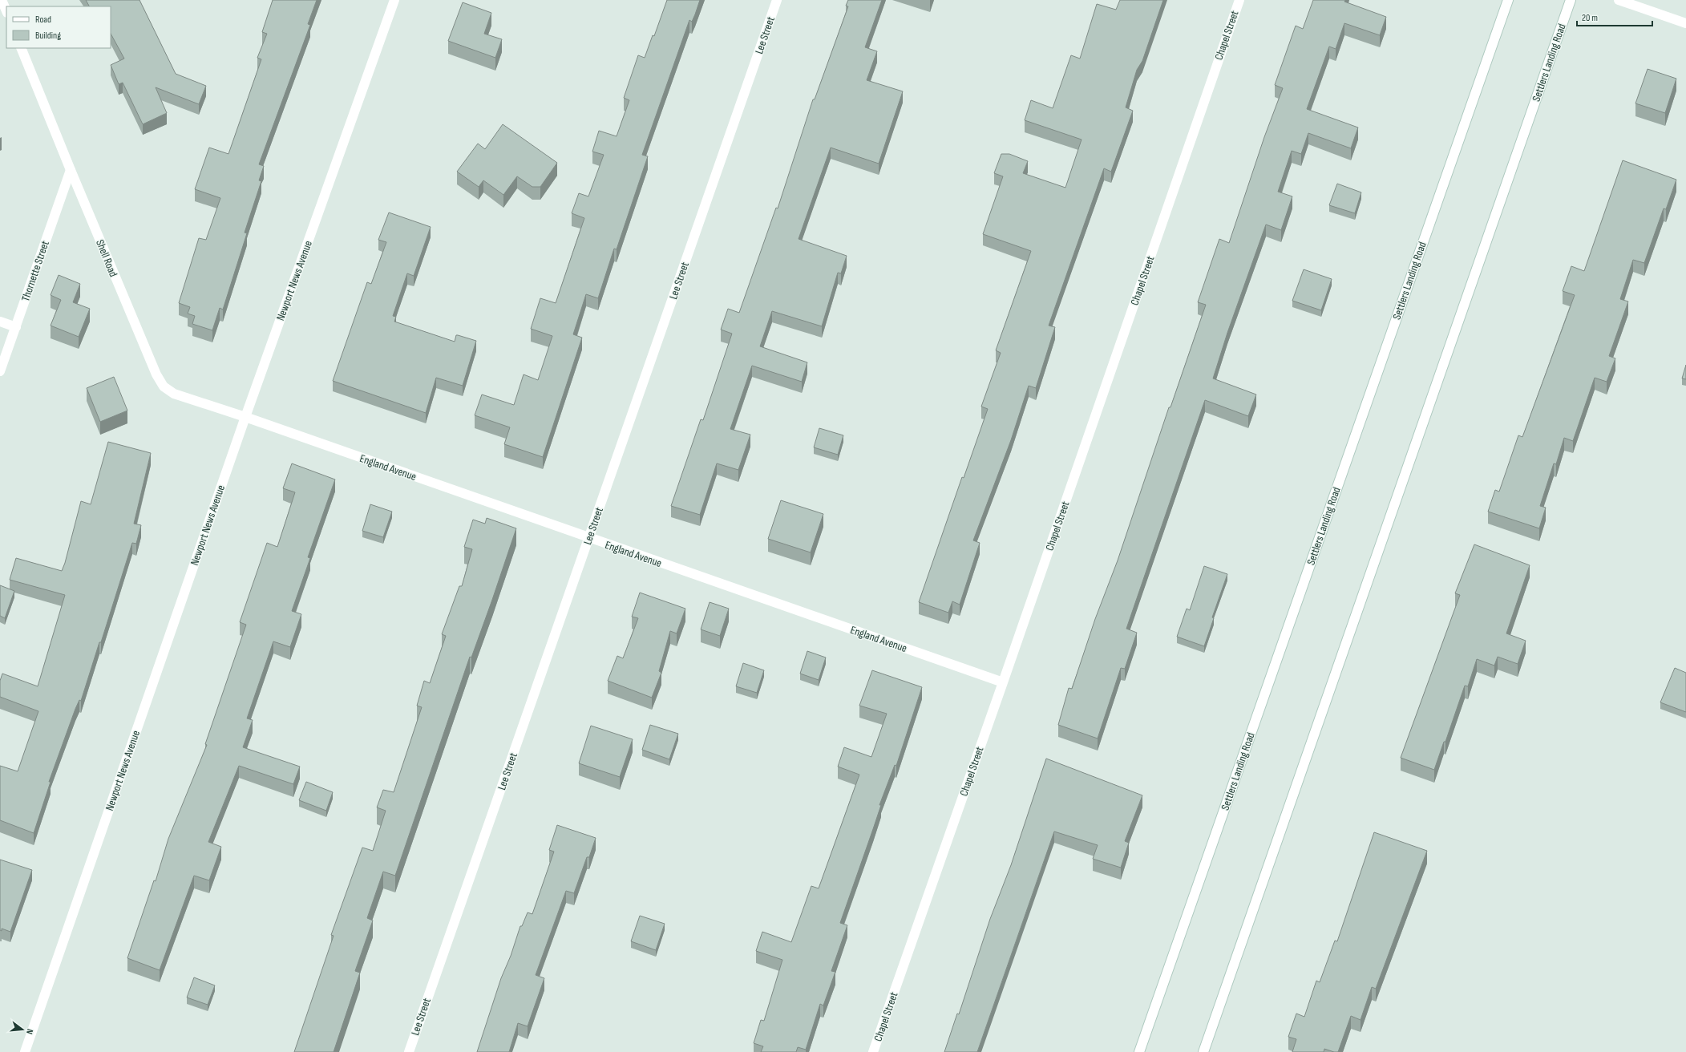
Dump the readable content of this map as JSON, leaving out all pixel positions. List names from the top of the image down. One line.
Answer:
{"streets":{"street":["Lee Street","Chapel Street","Settlers Landing Road","Shell Road","Thornette Street","Newport News Avenue","England Avenue"]},"crossings":[["Lee Street","England Avenue"],["Chapel Street","England Avenue"],["Shell Road","Thornette Street"],["Shell Road","Newport News Avenue"],["Shell Road","England Avenue"],["Newport News Avenue","England Avenue"]],"legend":["Road","Building"],"scale_bar":"20 m","north":"right"}
